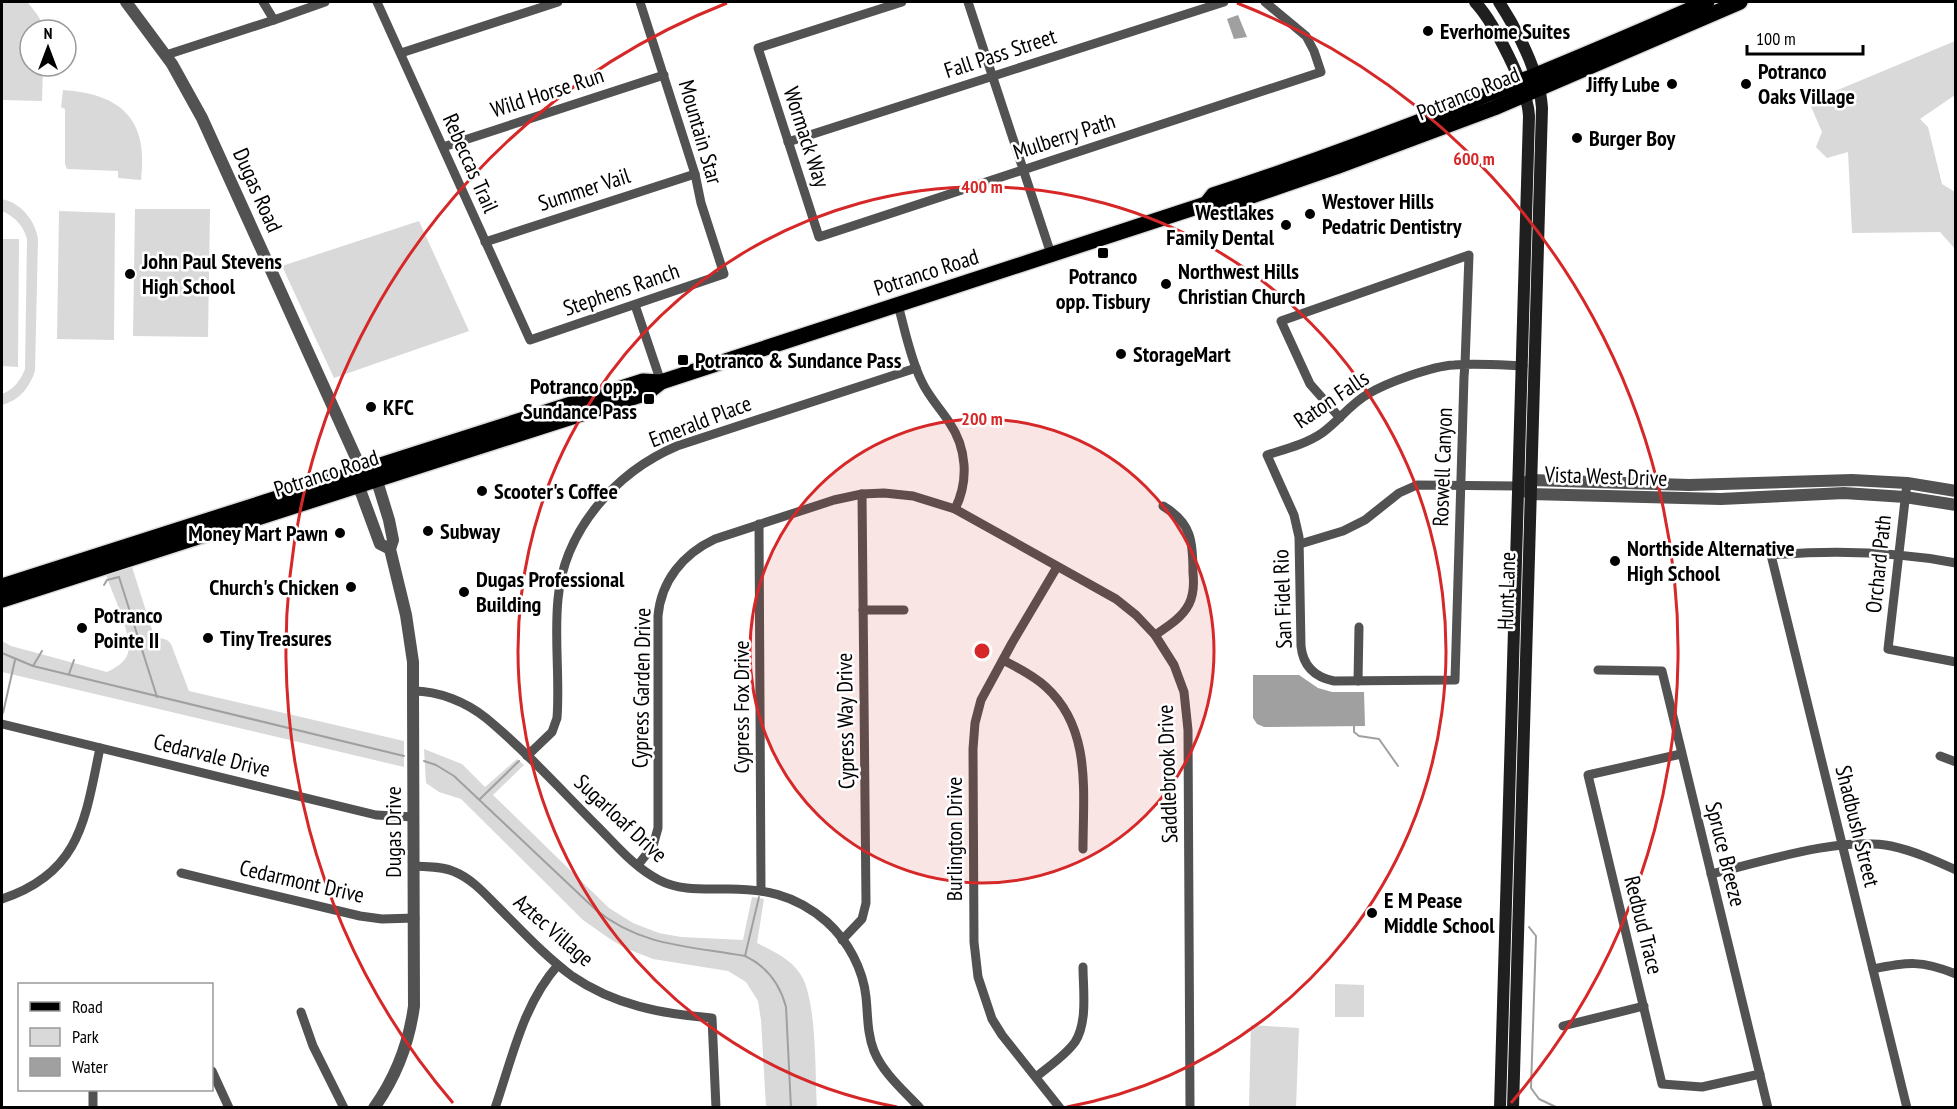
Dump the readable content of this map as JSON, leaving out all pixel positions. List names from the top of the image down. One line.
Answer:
{"streets":{"main road":["Potranco Road","Hunt Lane"],"street":["Fall Pass Street","Wild Horse Run","Mountain Star","Mulberry Path","Wormack Way","Rebeccas Trail","Summer Vail","Dugas Road","Stephens Ranch","Raton Falls","Emerald Place","Roswell Canyon","Vista West Drive","Orchard Path","San Fidel Rio","Cypress Garden Drive","Cypress Fox Drive","Cypress Way Drive","Cedarvale Drive","Saddlebrook Drive","Sugarloaf Drive","Shadbush Street","Dugas Drive","Burlington Drive","Spruce Breeze","Cedarmont Drive","Redbud Trace","Aztec Village"]},"crossings":[["Fall Pass Street","Wormack Way"],["Wild Horse Run","Mountain Star"],["Wild Horse Run","Rebeccas Trail"],["Potranco Road","Dugas Road"],["Potranco Road","Hunt Lane"],["Potranco Road","Dugas Drive"],["Mountain Star","Summer Vail"],["Mountain Star","Stephens Ranch"],["Mulberry Path","Wormack Way"],["Rebeccas Trail","Summer Vail"],["Rebeccas Trail","Stephens Ranch"],["Dugas Road","Dugas Drive"],["Raton Falls","Roswell Canyon"],["Raton Falls","Hunt Lane"],["Raton Falls","San Fidel Rio"],["Emerald Place","Sugarloaf Drive"],["Roswell Canyon","San Fidel Rio"],["Vista West Drive","Orchard Path"],["Vista West Drive","Hunt Lane"],["Orchard Path","Shadbush Street"],["Cypress Garden Drive","Cypress Fox Drive"],["Cypress Garden Drive","Cypress Way Drive"],["Cypress Garden Drive","Saddlebrook Drive"],["Cypress Garden Drive","Sugarloaf Drive"],["Cypress Fox Drive","Sugarloaf Drive"],["Cypress Way Drive","Saddlebrook Drive"],["Cypress Way Drive","Sugarloaf Drive"],["Cedarvale Drive","Dugas Drive"],["Saddlebrook Drive","Burlington Drive"],["Sugarloaf Drive","Dugas Drive"],["Dugas Drive","Cedarmont Drive"],["Dugas Drive","Aztec Village"],["Spruce Breeze","Redbud Trace"]],"places":{"other":["Everhome Suites","Jiffy Lube","Potranco Oaks Village","Burger Boy","Westover Hills Pedatric Dentistry","Westlakes Family Dental","John Paul Stevens High School","Northwest Hills Christian Church","StorageMart","KFC","Scooter's Coffee","Subway","Money Mart Pawn","Northside Alternative High School","Church's Chicken","Dugas Professional Building","Potranco Pointe II","Tiny Treasures","E M Pease Middle School"],"transit":["Potranco opp. Tisbury","Potranco & Sundance Pass","Potranco opp. Sundance Pass"]},"legend":["Road","Park","Water"],"scale_bar":"100 m","north":"top","rings":["600 m","400 m","200 m"]}
